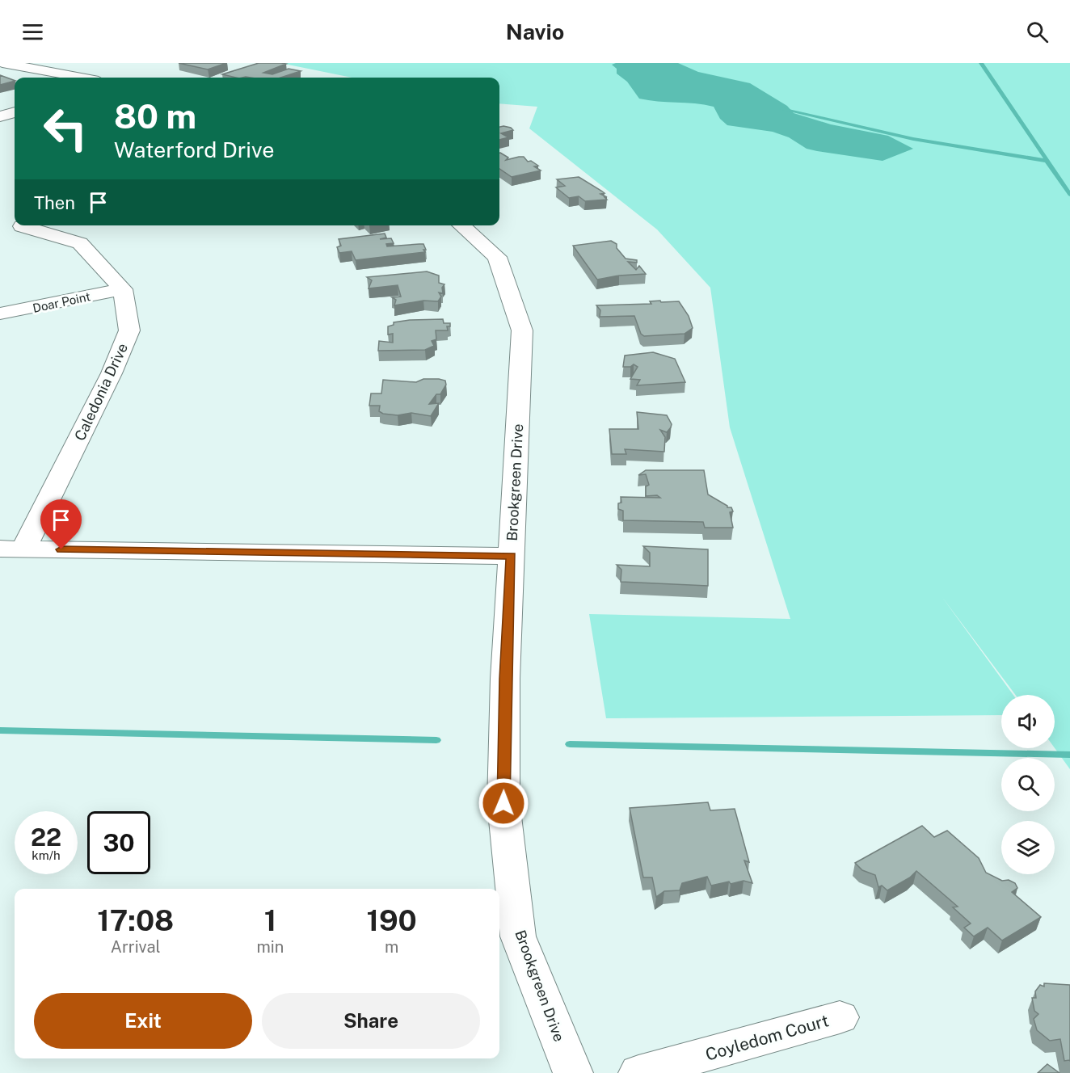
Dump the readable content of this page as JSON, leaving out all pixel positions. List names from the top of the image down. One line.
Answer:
{"streets":{"street":["Doar Point","Caledonia Drive","Brookgreen Drive","Coyledom Court"]},"crossings":[["Doar Point","Caledonia Drive"]],"page":{"header":"Navio","turn":["80 m","Waterford Drive"],"then":"Then","speed":"22 km/h","limit":"30","eta":["17:08","Arrival","1","min","190","m"],"buttons":["Exit","Share"]}}
